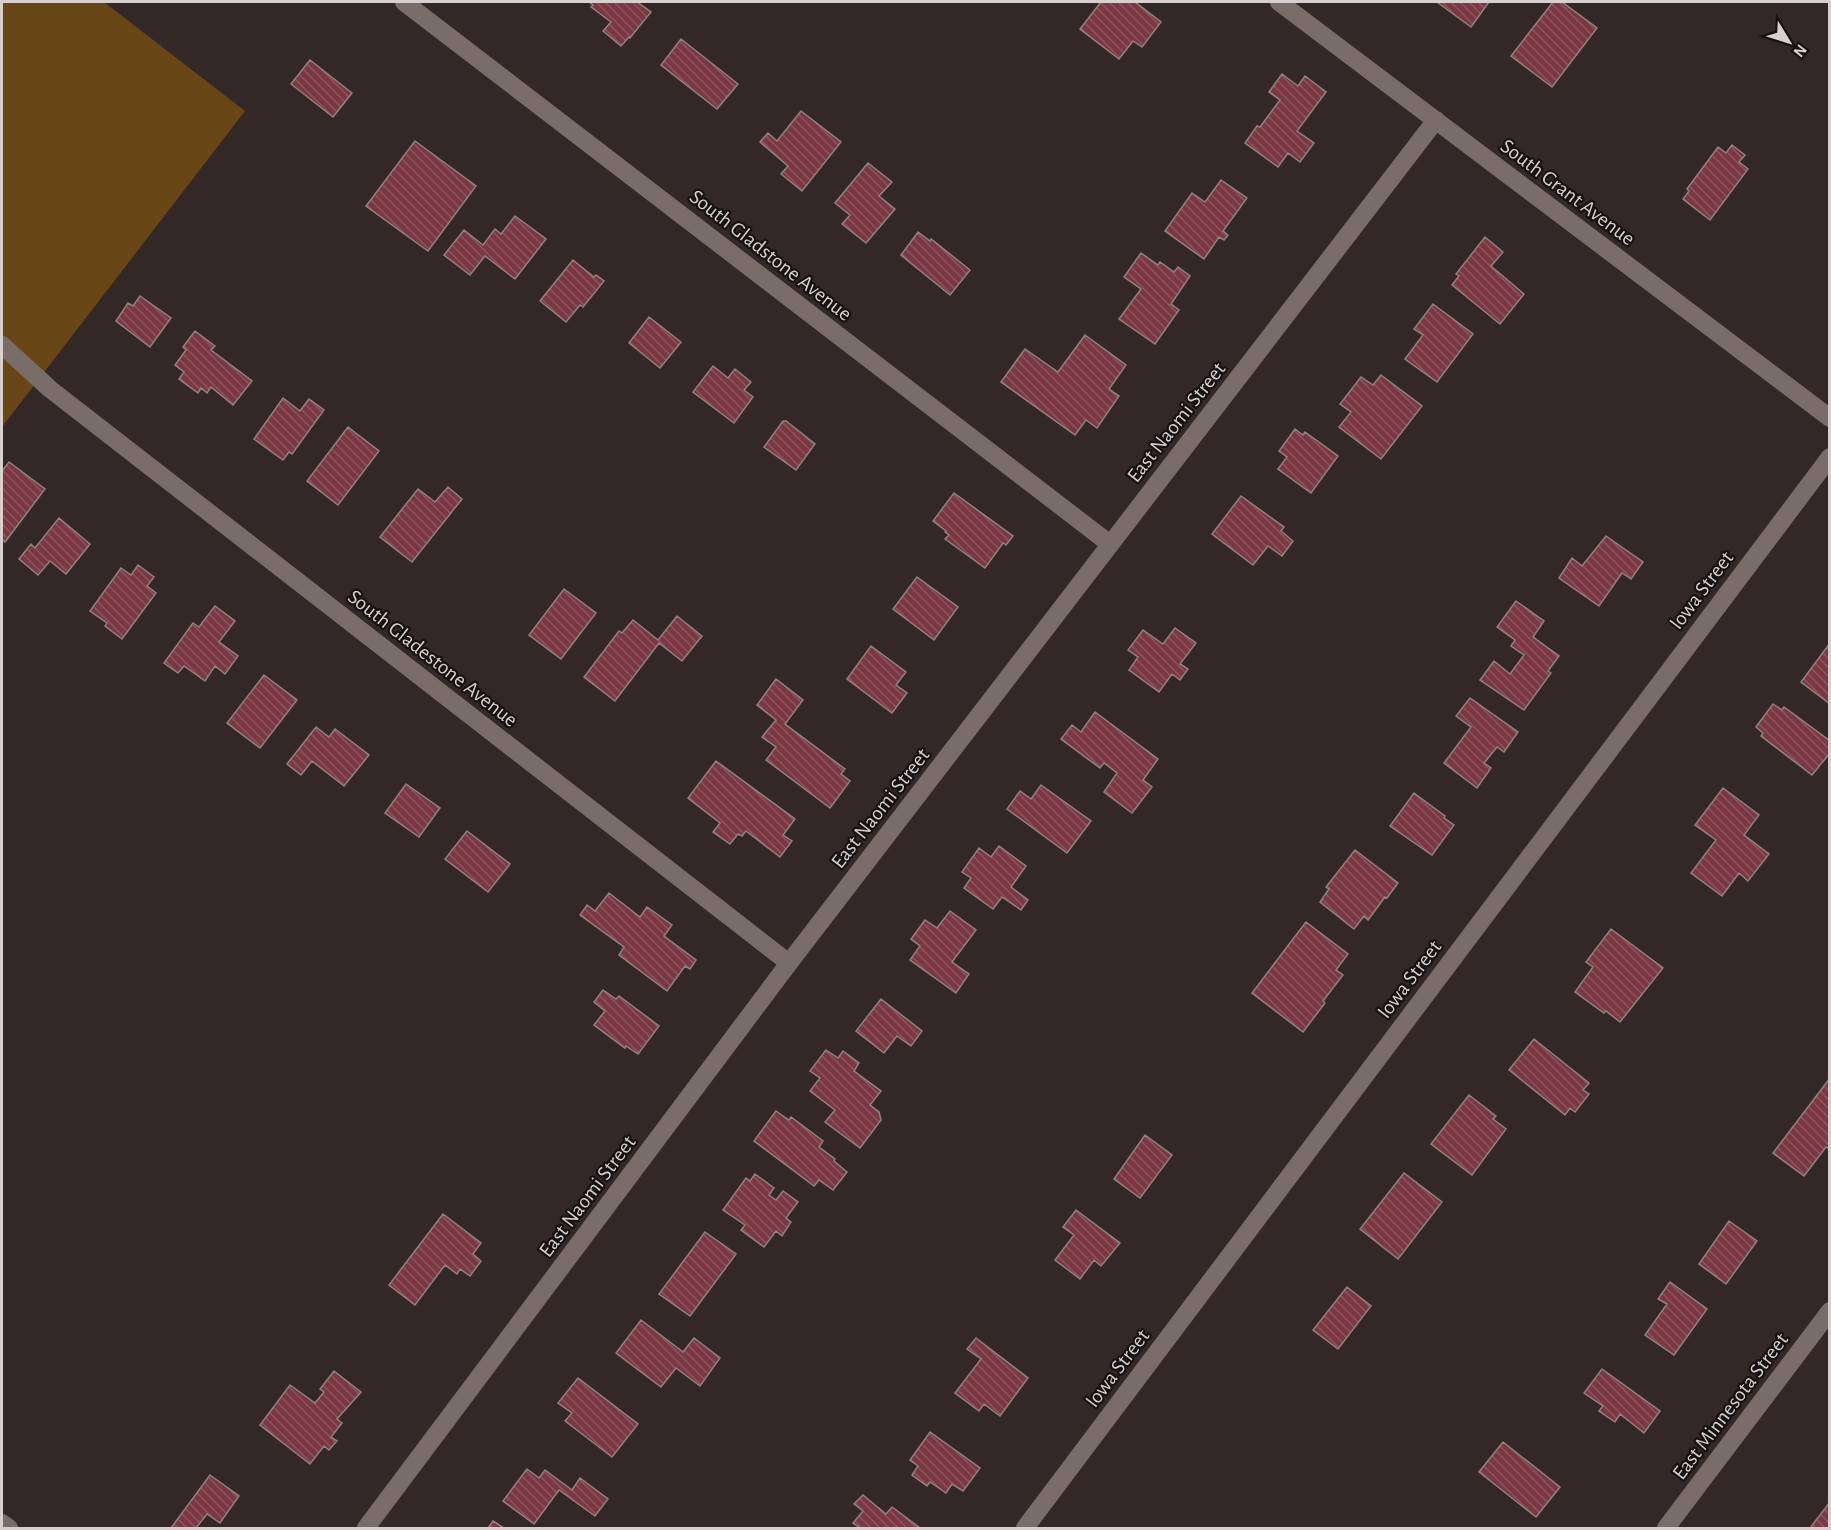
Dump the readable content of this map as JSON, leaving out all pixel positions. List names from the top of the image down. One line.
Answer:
{"streets":{"street":["South Grant Avenue","South Gladstone Avenue","East Naomi Street","Iowa Street","South Gladestone Avenue","East Minnesota Street"]},"crossings":[["South Grant Avenue","East Naomi Street"],["South Gladstone Avenue","East Naomi Street"],["East Naomi Street","South Gladestone Avenue"]],"north":"bottom right"}
